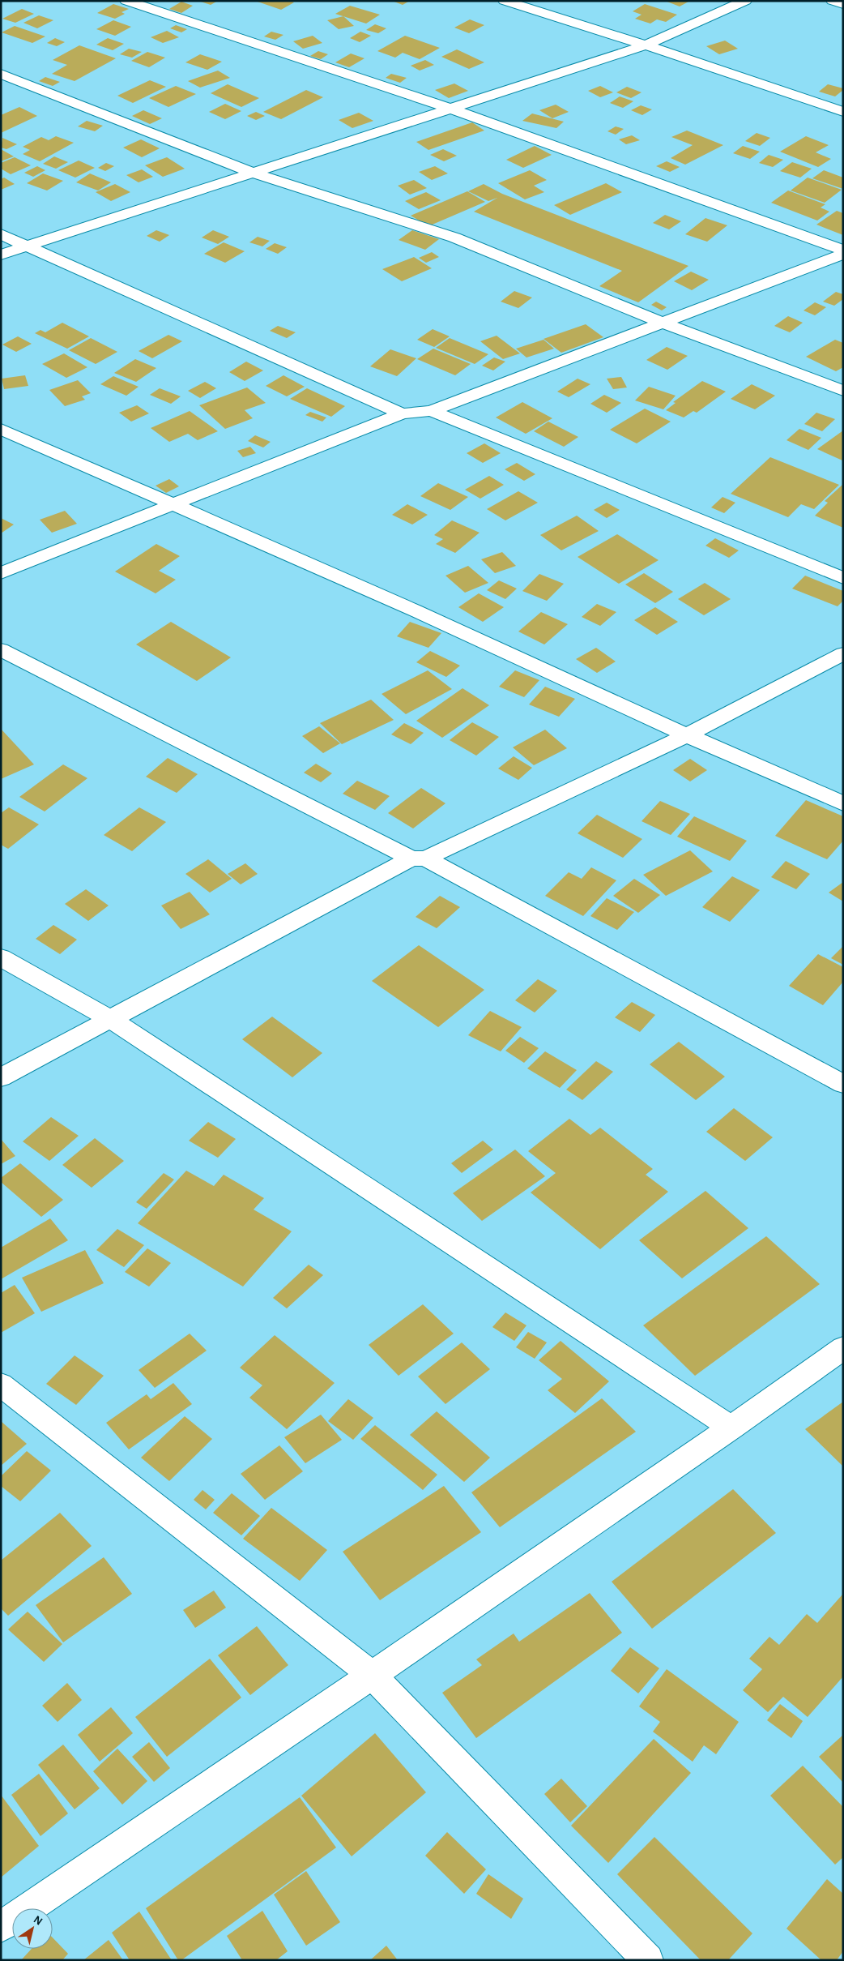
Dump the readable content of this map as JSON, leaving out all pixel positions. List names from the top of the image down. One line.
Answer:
{"north":"top right"}
